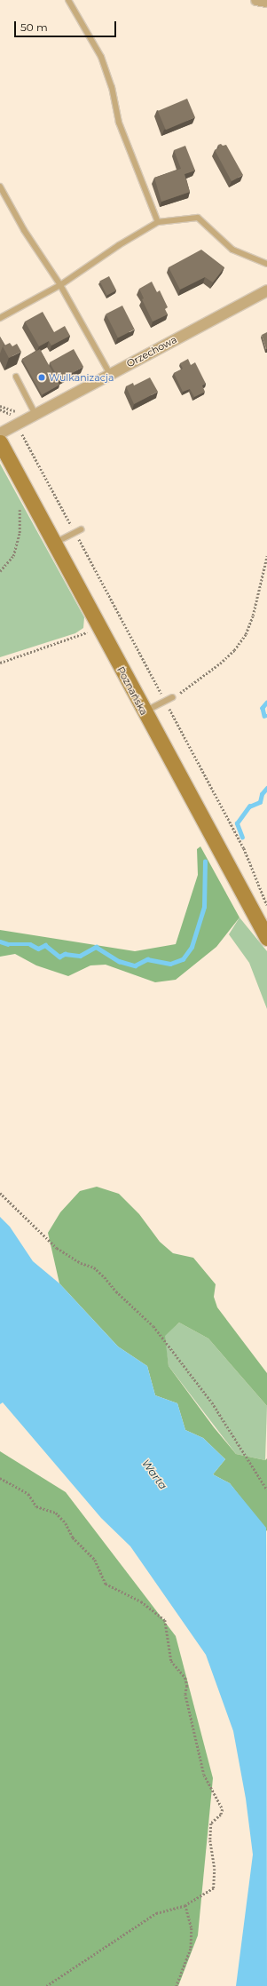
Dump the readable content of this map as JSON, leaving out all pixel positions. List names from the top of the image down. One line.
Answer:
{"streets":{"main road":["Poznańska"],"street":["Orzechowa"]},"water":["Warta"],"places":["Wulkanizacja"],"scale_bar":"50 m"}
